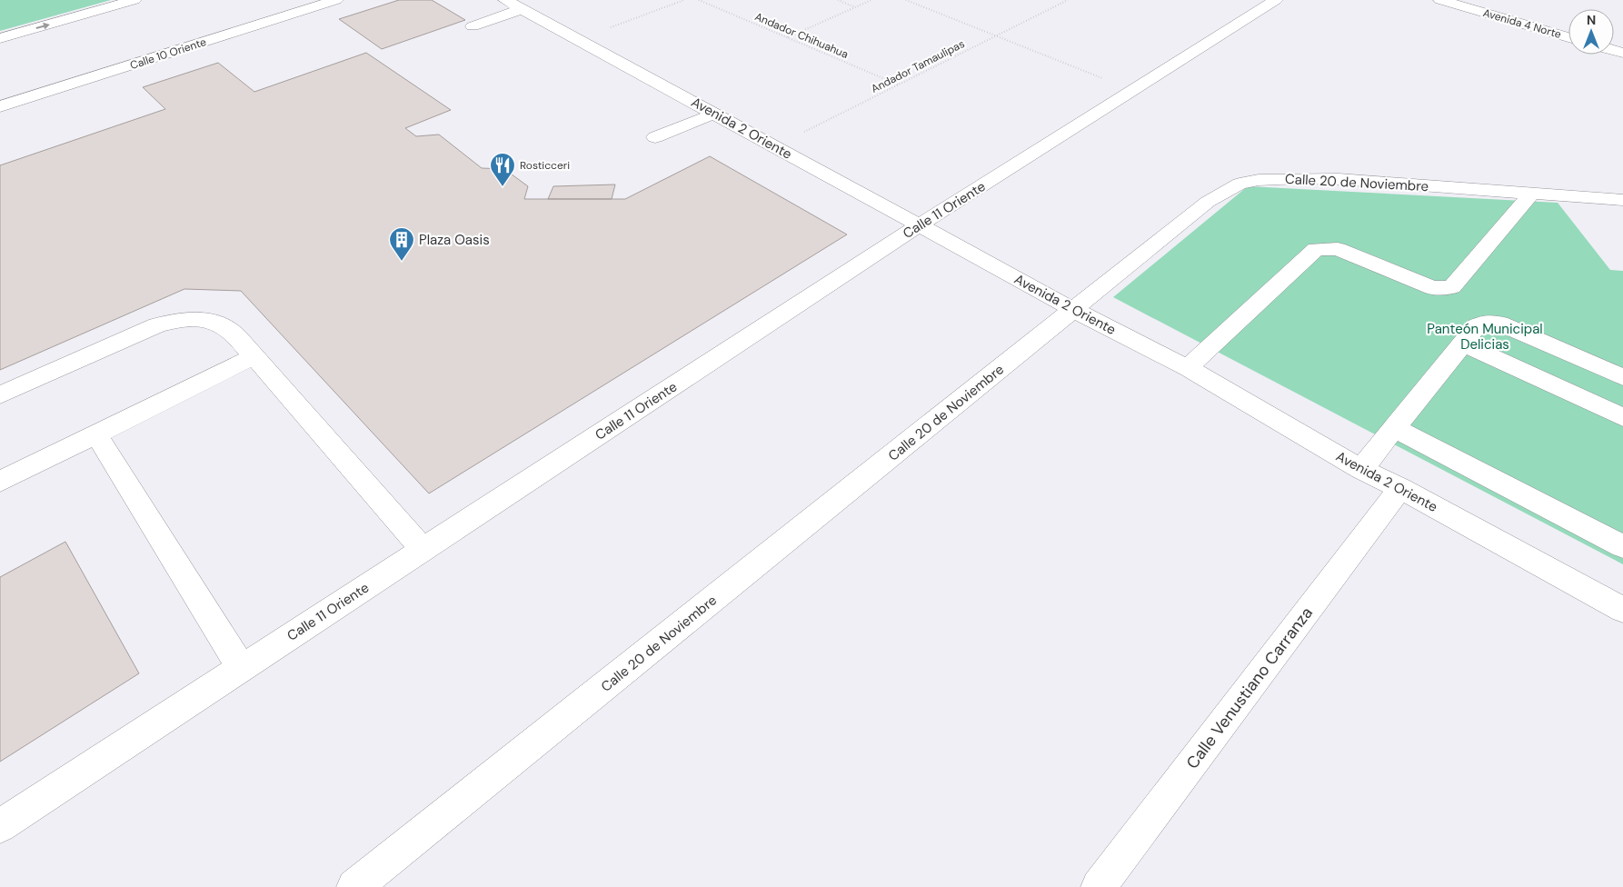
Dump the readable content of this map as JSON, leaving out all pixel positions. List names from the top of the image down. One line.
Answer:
{"streets":{"street":["Avenida 4 Norte","Calle 10 Oriente","Avenida 2 Oriente","Calle 20 de Noviembre","Calle 11 Oriente","Calle Venustiano Carranza"],"path":["Andador Chihuahua","Andador Tamaulipas"]},"crossings":[["Andador Chihuahua","Andador Tamaulipas"],["Andador Tamaulipas","Avenida 2 Oriente"],["Avenida 2 Oriente","Calle 20 de Noviembre"],["Avenida 2 Oriente","Calle 11 Oriente"],["Avenida 2 Oriente","Calle Venustiano Carranza"]],"parks":["Panteón Municipal Delicias"],"places":{"restaurant":["Rosticceri"],"building":["Plaza Oasis"]},"north":"top"}
